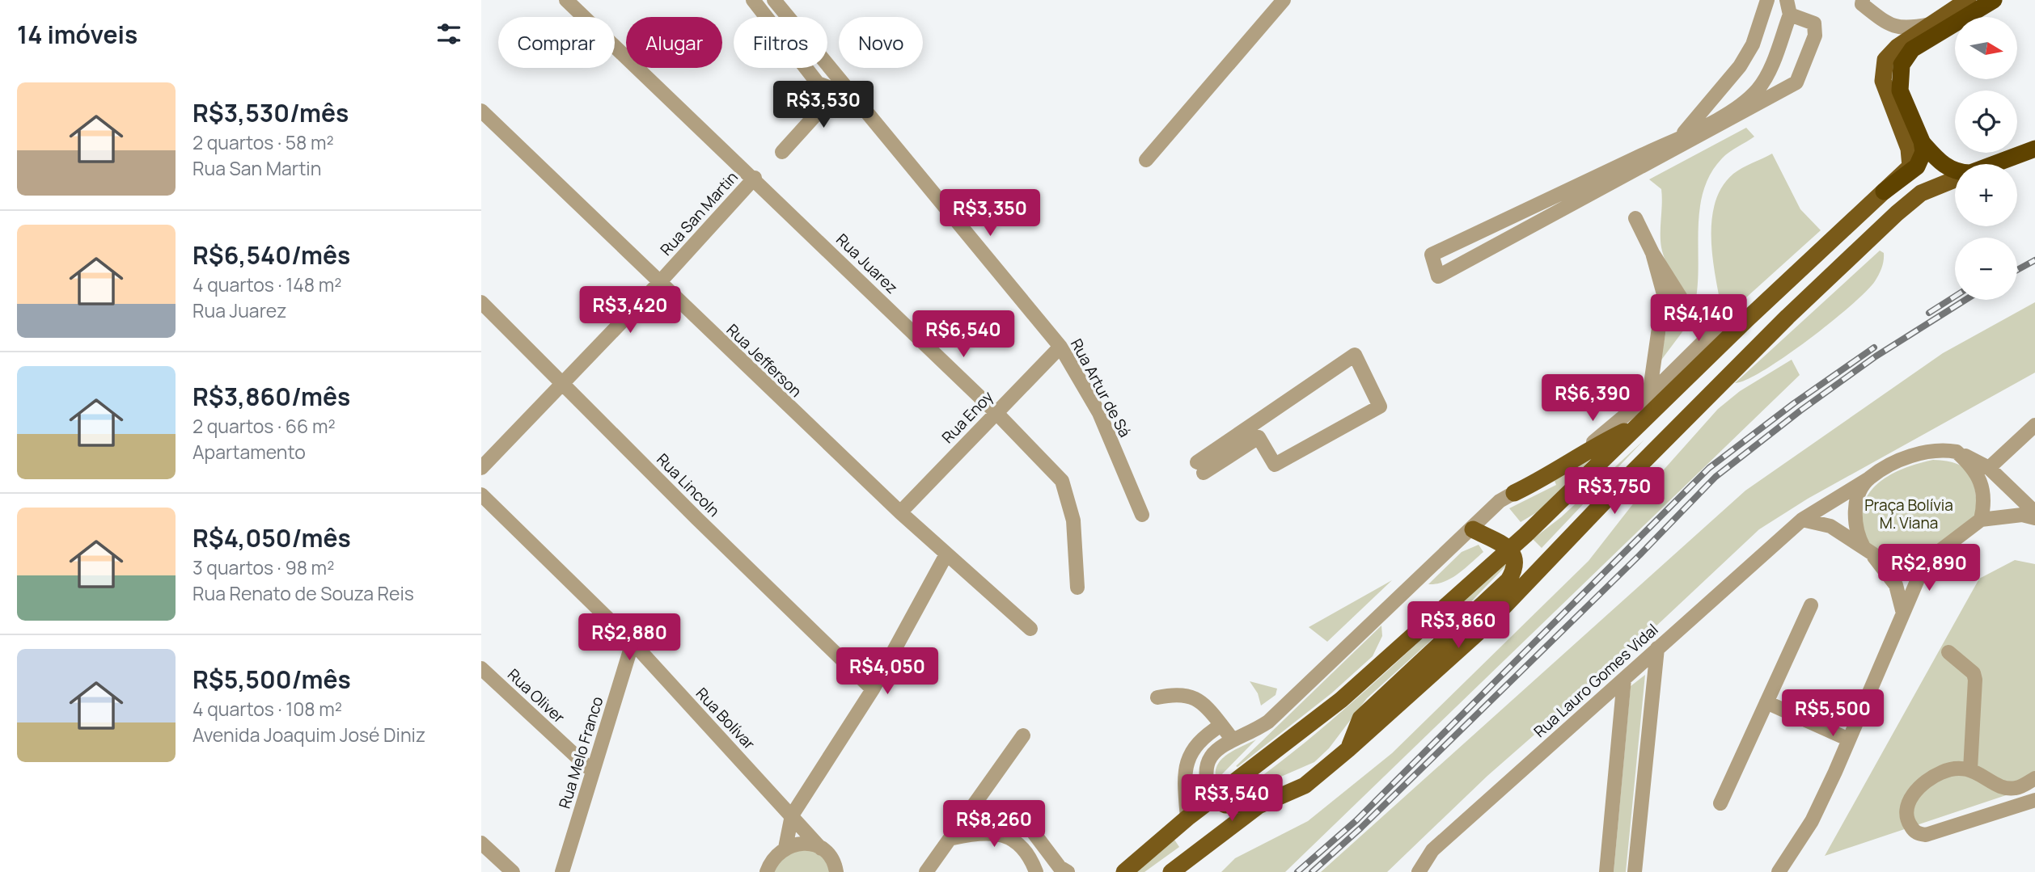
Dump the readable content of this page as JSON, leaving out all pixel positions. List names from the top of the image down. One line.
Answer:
{"streets":{"street":["Rua San Martin","Rua Juarez","Rua Jefferson","Rua Artur de Sá","Rua Enoy","Rua Lincoln","Rua Lauro Gomes Vidal","Rua Oliver","Rua Bolívar","Rua Melo Franco"]},"crossings":[["Rua San Martin","Rua Juarez"],["Rua San Martin","Rua Jefferson"],["Rua San Martin","Rua Lincoln"],["Rua Juarez","Rua Enoy"],["Rua Jefferson","Rua Enoy"],["Rua Artur de Sá","Rua Enoy"],["Rua Oliver","Rua Melo Franco"],["Rua Bolívar","Rua Melo Franco"]],"parks":["Praça Bolívia M. Viana"],"north":"right","page":{"heading":"14 imóveis","map_buttons":["+","−"],"chip":["Comprar","Alugar","Filtros","Novo"],"list":[{"name":"R$3,530/mês","note":"2 quartos · 58 m² · Rua San Martin"},{"name":"R$6,540/mês","note":"4 quartos · 148 m² · Rua Juarez"},{"name":"R$3,860/mês","note":"2 quartos · 66 m² · Apartamento"},{"name":"R$4,050/mês","note":"3 quartos · 98 m² · Rua Renato de Souza Reis"},{"name":"R$5,500/mês","note":"4 quartos · 108 m² · Avenida Joaquim José Diniz"}],"price":["R$3,530","R$3,350","R$3,420","R$4,140","R$6,540","R$6,390","R$3,750","R$2,890","R$3,860","R$2,880","R$4,050","R$5,500","R$3,540","R$8,260"]}}
